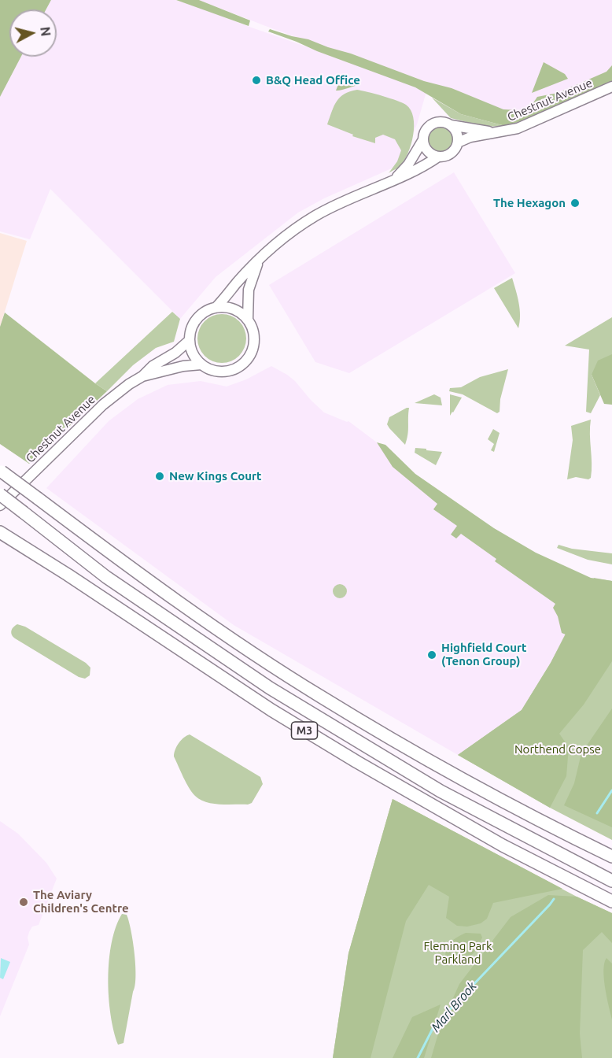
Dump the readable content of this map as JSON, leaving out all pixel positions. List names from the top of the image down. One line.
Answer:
{"streets":{"highway":["M3"],"street":["Chestnut Avenue"]},"water":["Marl Brook"],"parks":["Northend Copse","Fleming Park Parkland"],"places":["B&Q Head Office","The Hexagon","New Kings Court","Highfield Court (Tenon Group)","The Aviary Children's Centre"],"north":"right"}
